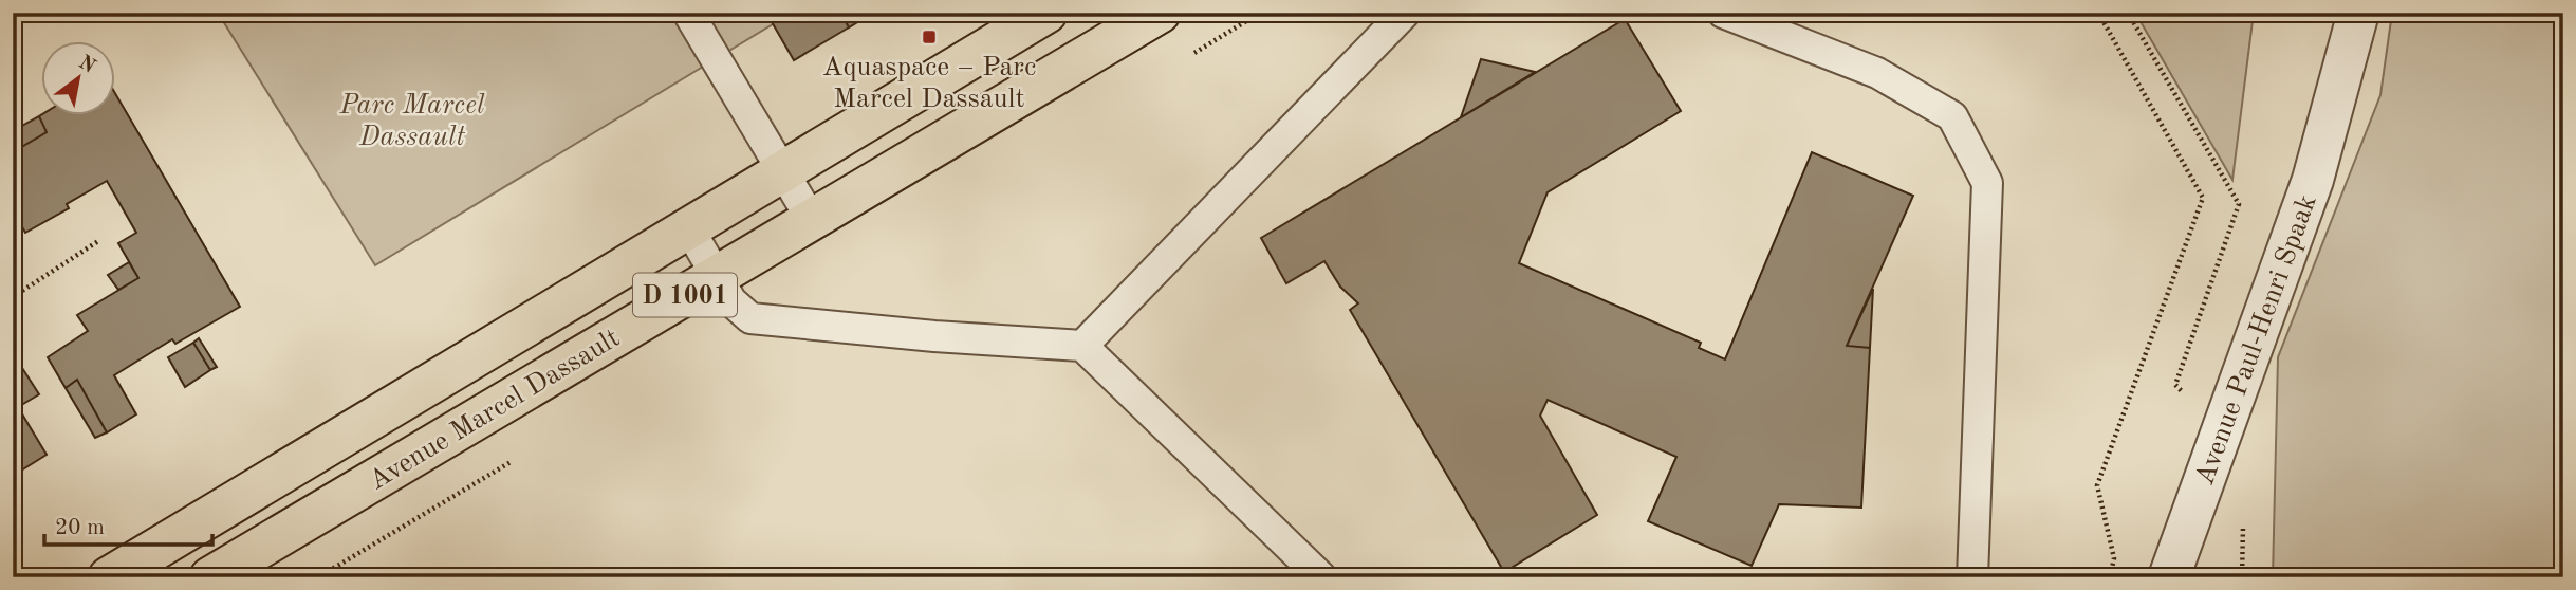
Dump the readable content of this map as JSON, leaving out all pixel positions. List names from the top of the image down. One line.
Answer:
{"streets":{"main road":["D 1001","Avenue Marcel Dassault"],"street":["Avenue Paul-Henri Spaak"]},"parks":["Parc Marcel Dassault"],"places":{"transit":["Aquaspace – Parc Marcel Dassault"]},"scale_bar":"20 m","north":"top right"}
